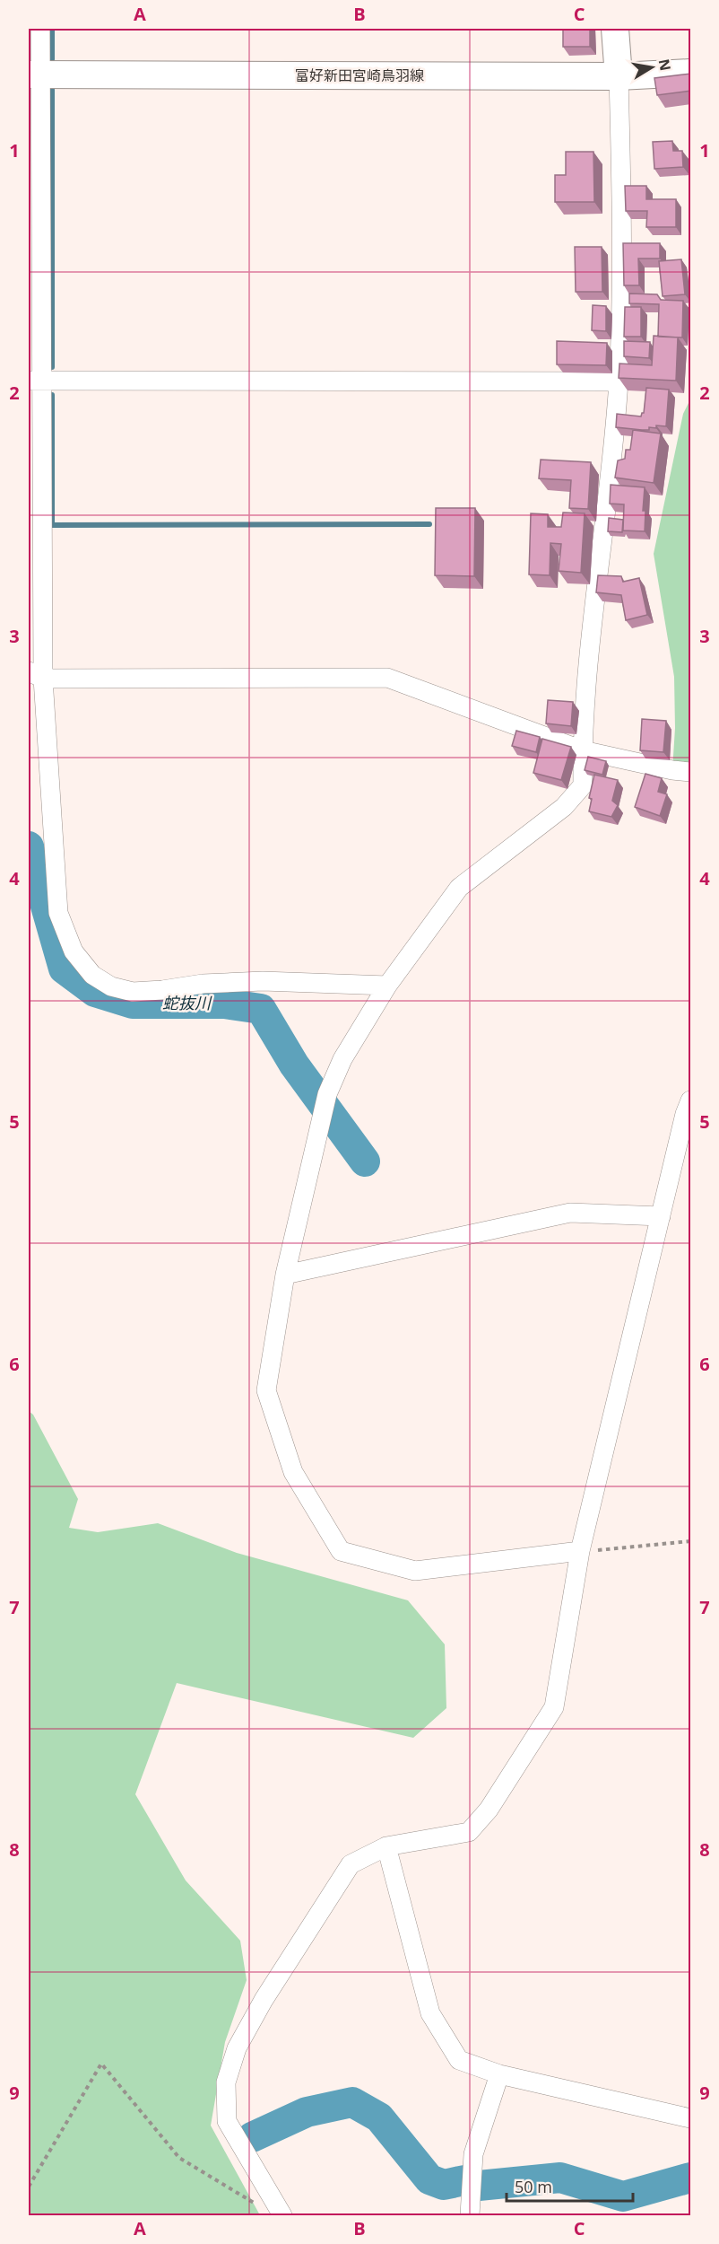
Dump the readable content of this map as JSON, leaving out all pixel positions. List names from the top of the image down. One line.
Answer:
{"streets":{"main road":["富好新田宮崎鳥羽線"]},"water":["蛇抜川"],"scale_bar":"50 m","north":"right","grid":{"columns":["A","B","C"],"rows":["1","2","3","4","5","6","7","8","9"]}}
